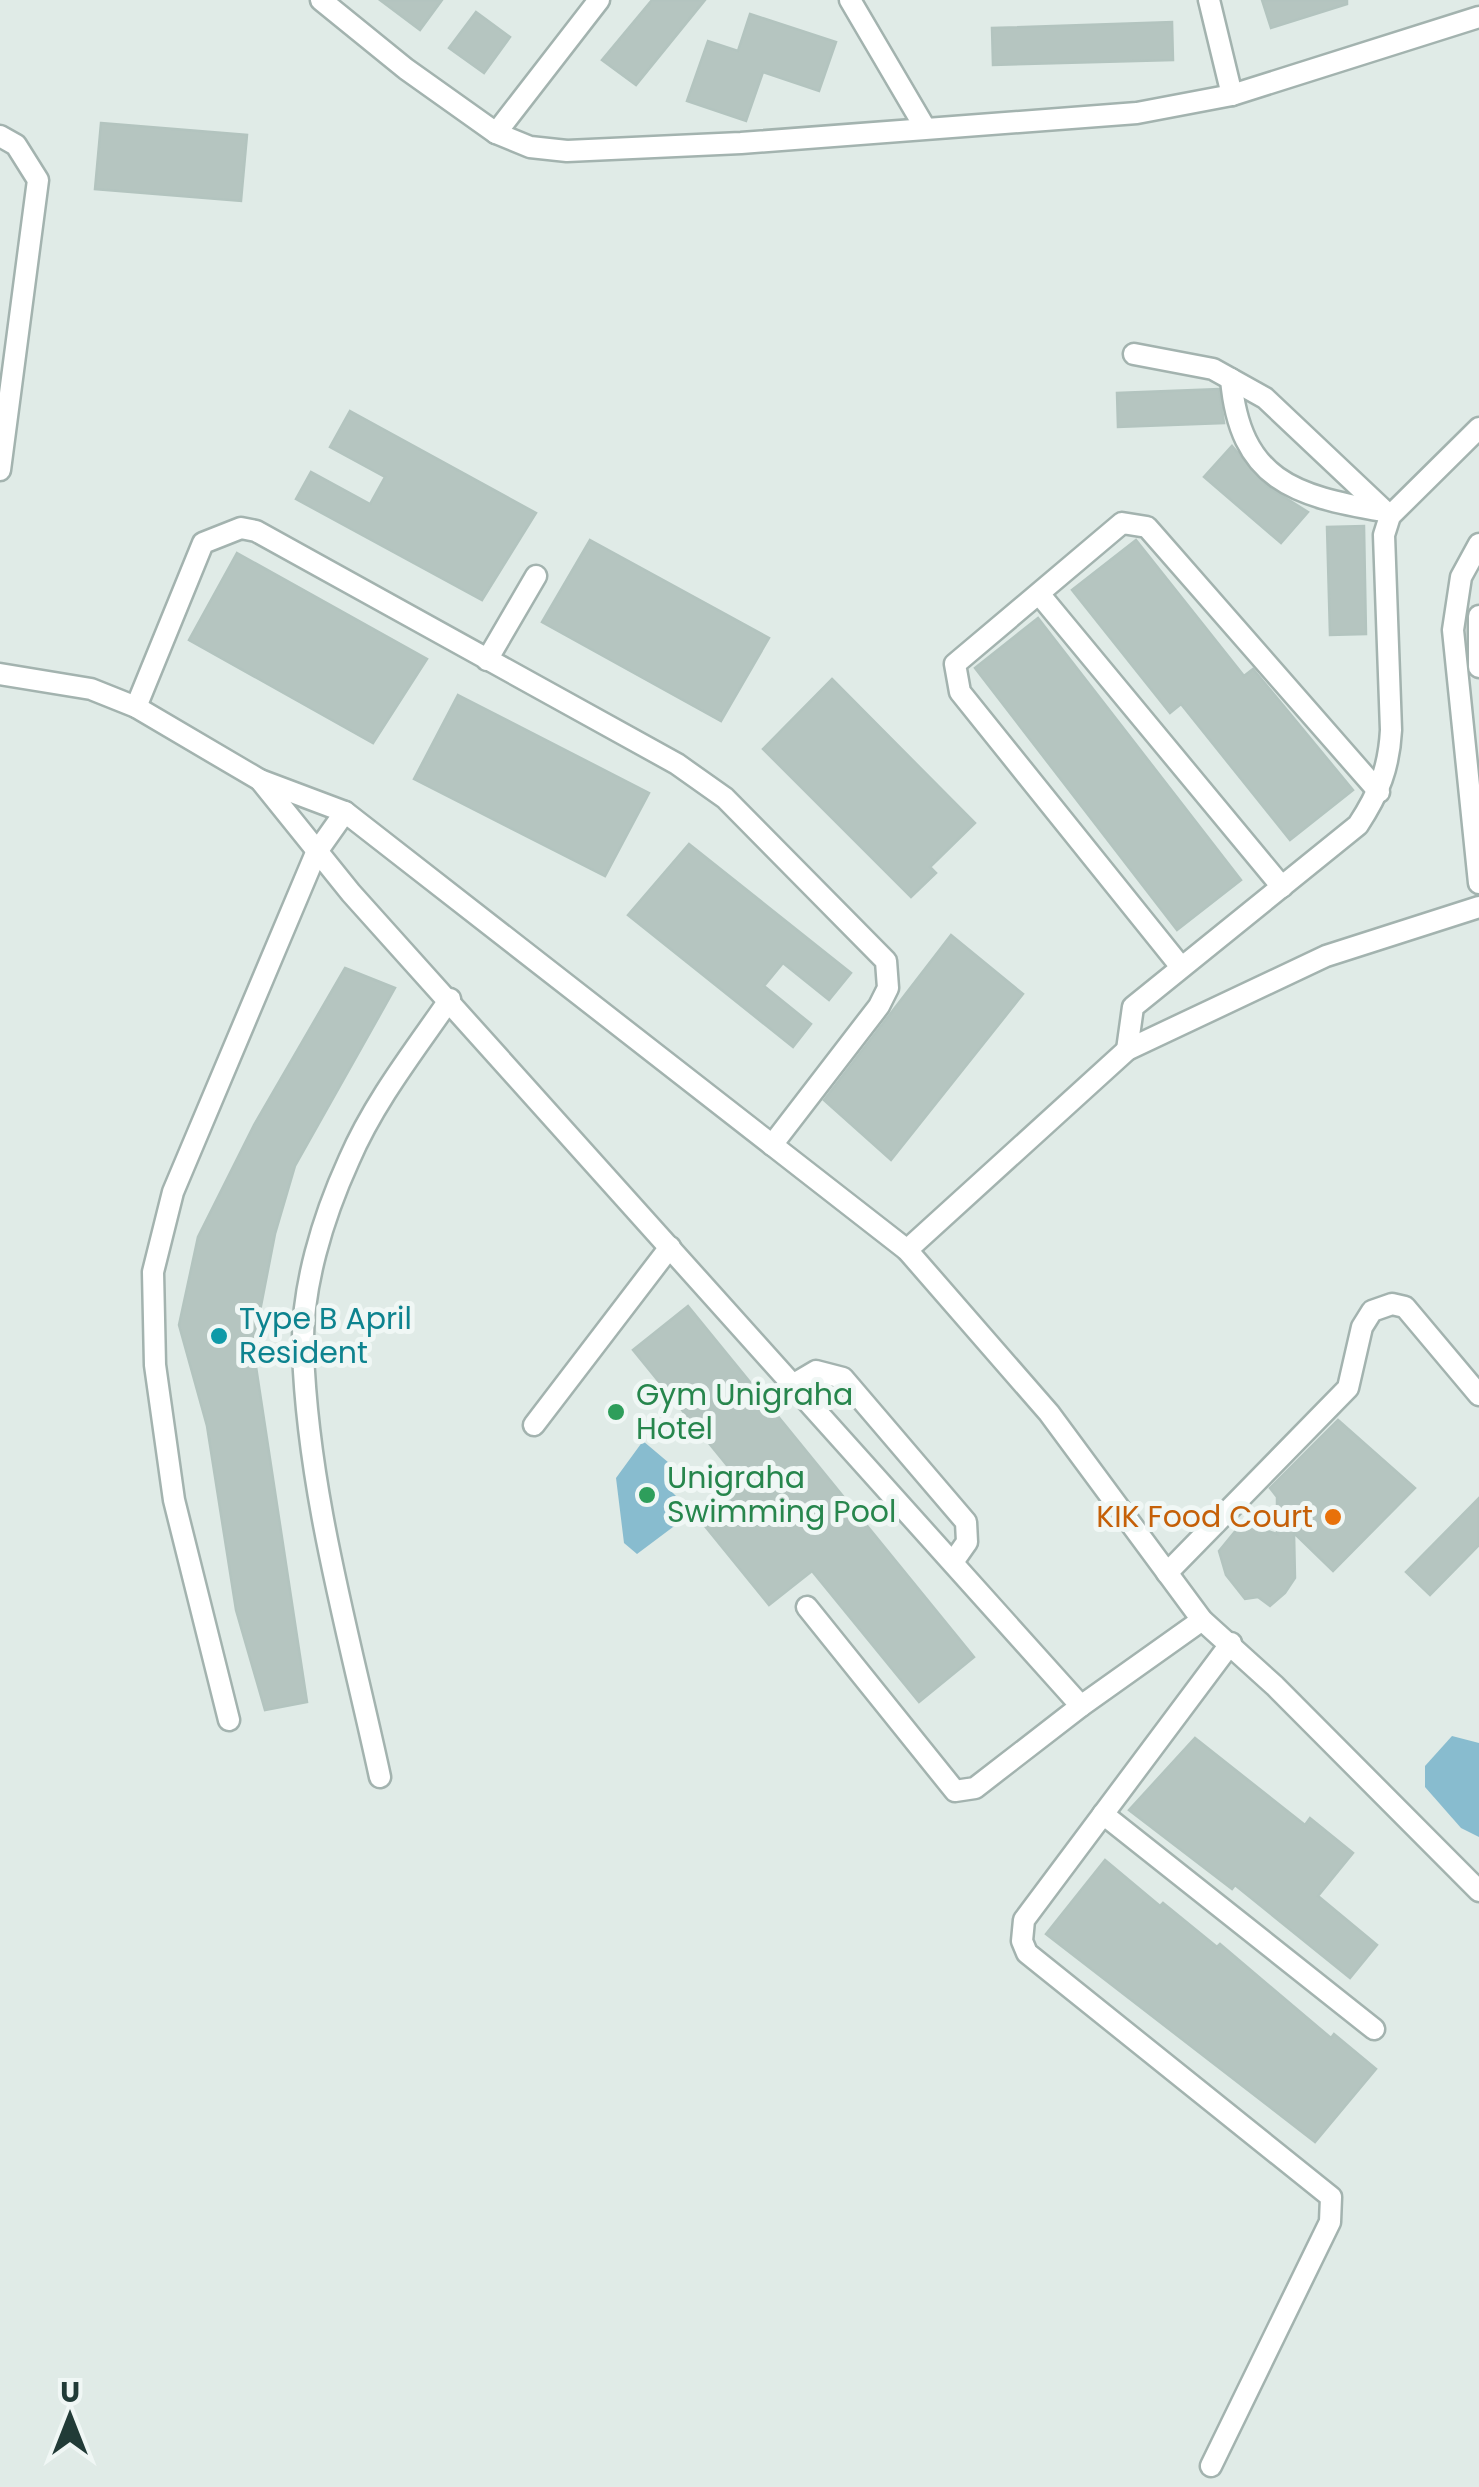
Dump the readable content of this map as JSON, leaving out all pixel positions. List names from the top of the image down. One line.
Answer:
{"places":["Type B April Resident","Gym Unigraha Hotel","Unigraha Swimming Pool","KIK Food Court"],"north":"top"}
